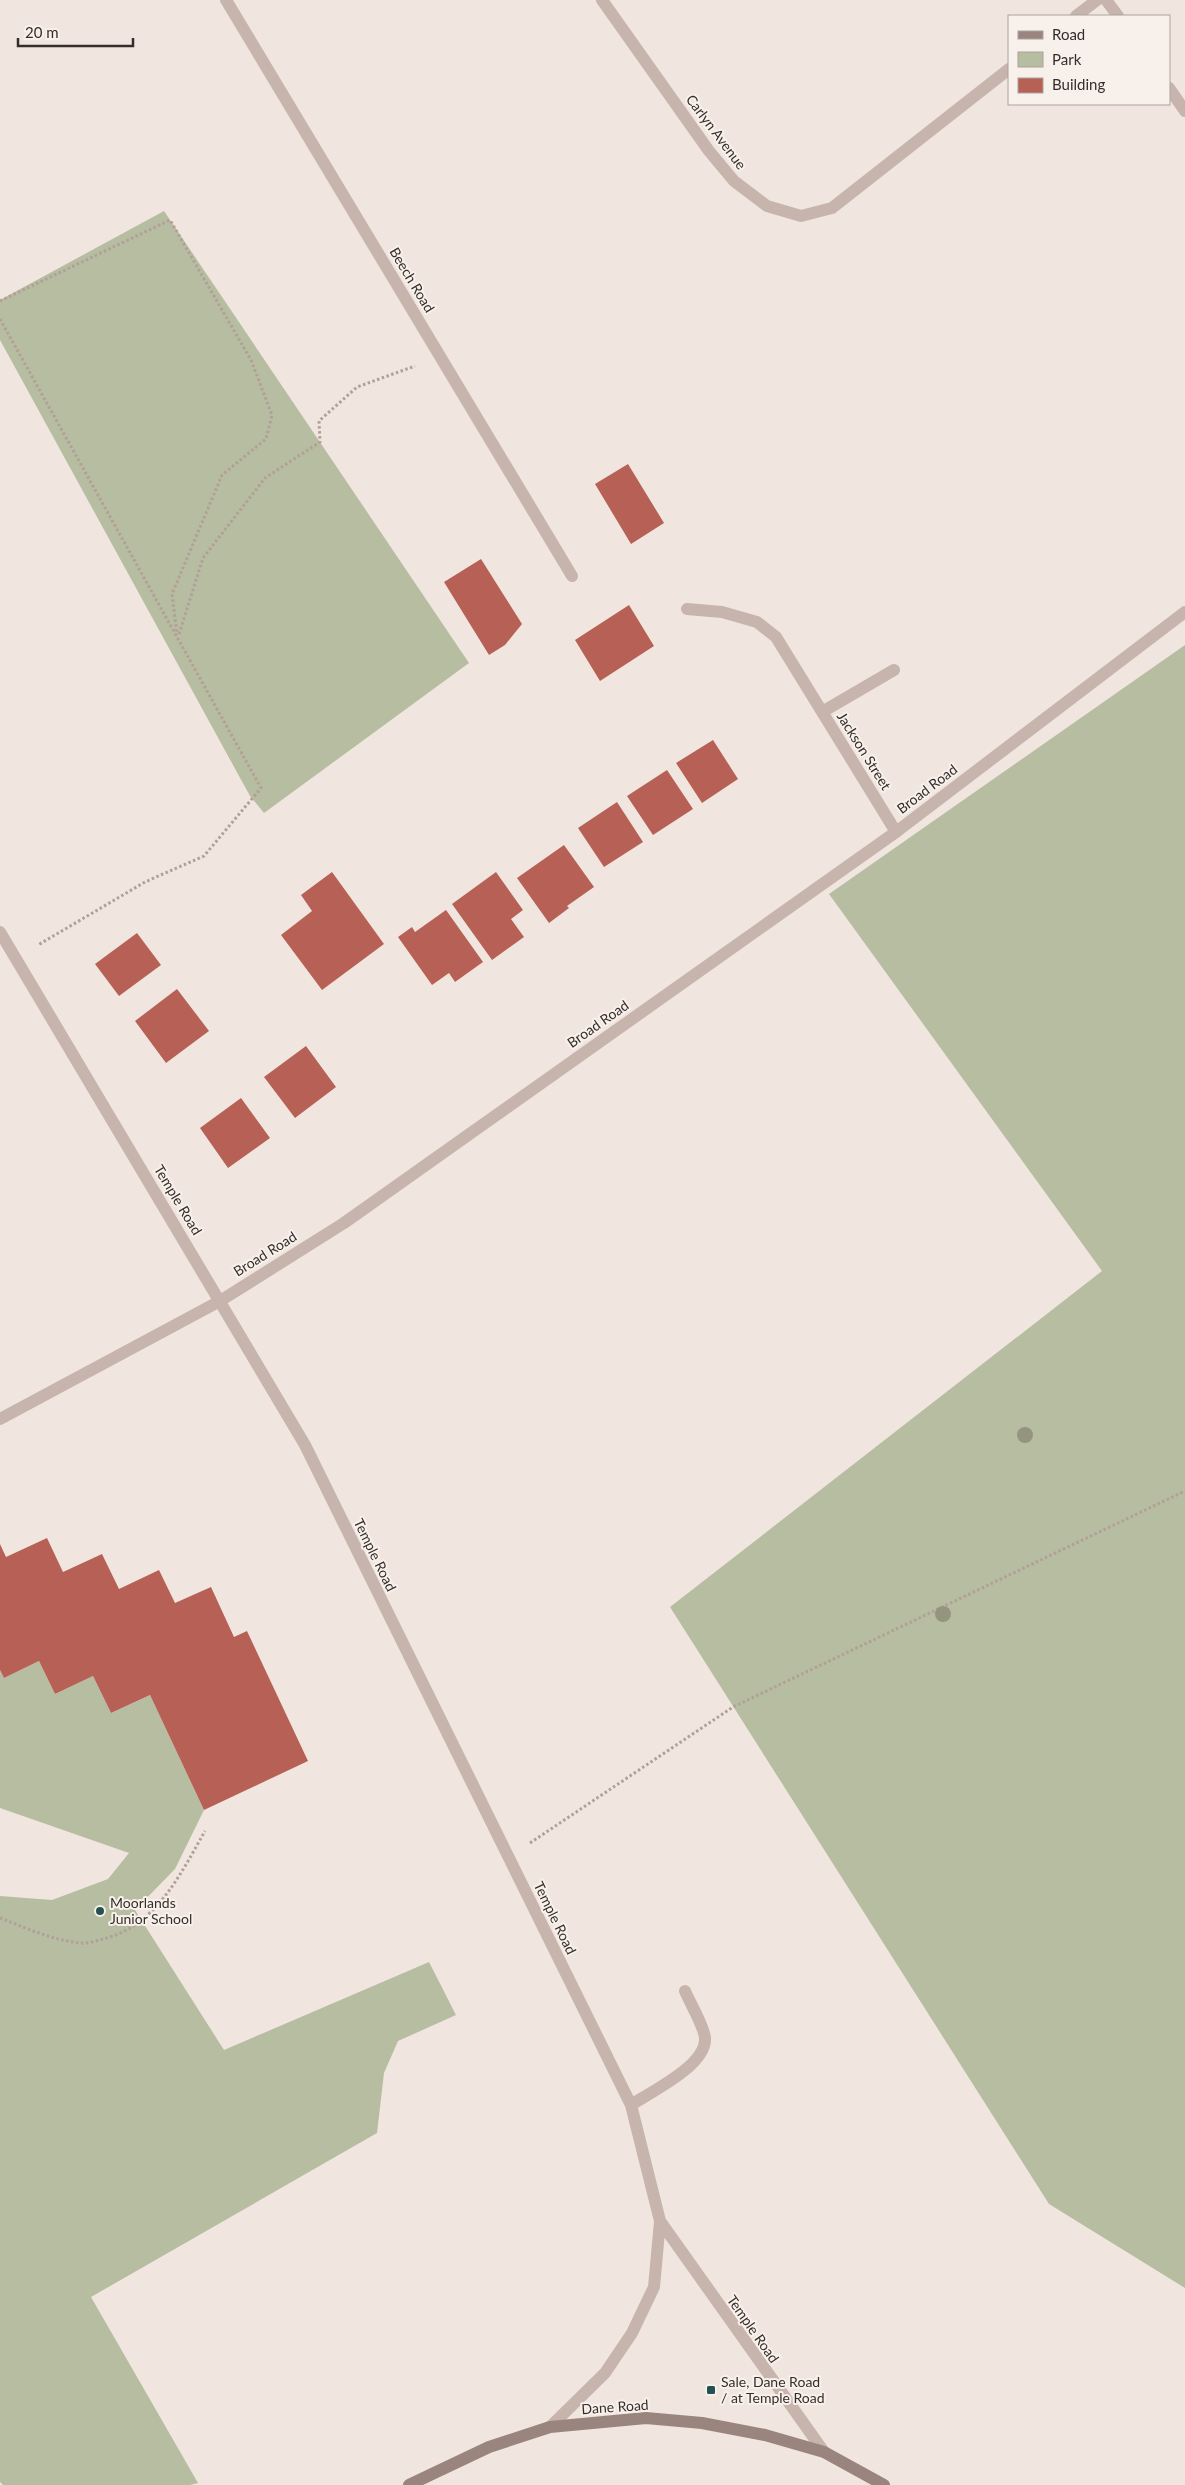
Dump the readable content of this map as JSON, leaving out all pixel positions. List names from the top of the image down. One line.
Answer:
{"streets":{"main road":["Dane Road"],"street":["Carlyn Avenue","Beech Road","Jackson Street","Broad Road","Temple Road"]},"crossings":[["Jackson Street","Broad Road"],["Broad Road","Temple Road"],["Temple Road","Dane Road"]],"places":{"other":["Moorlands Junior School"],"transit":["Sale, Dane Road / at Temple Road"]},"legend":["Road","Park","Building"],"scale_bar":"20 m"}
